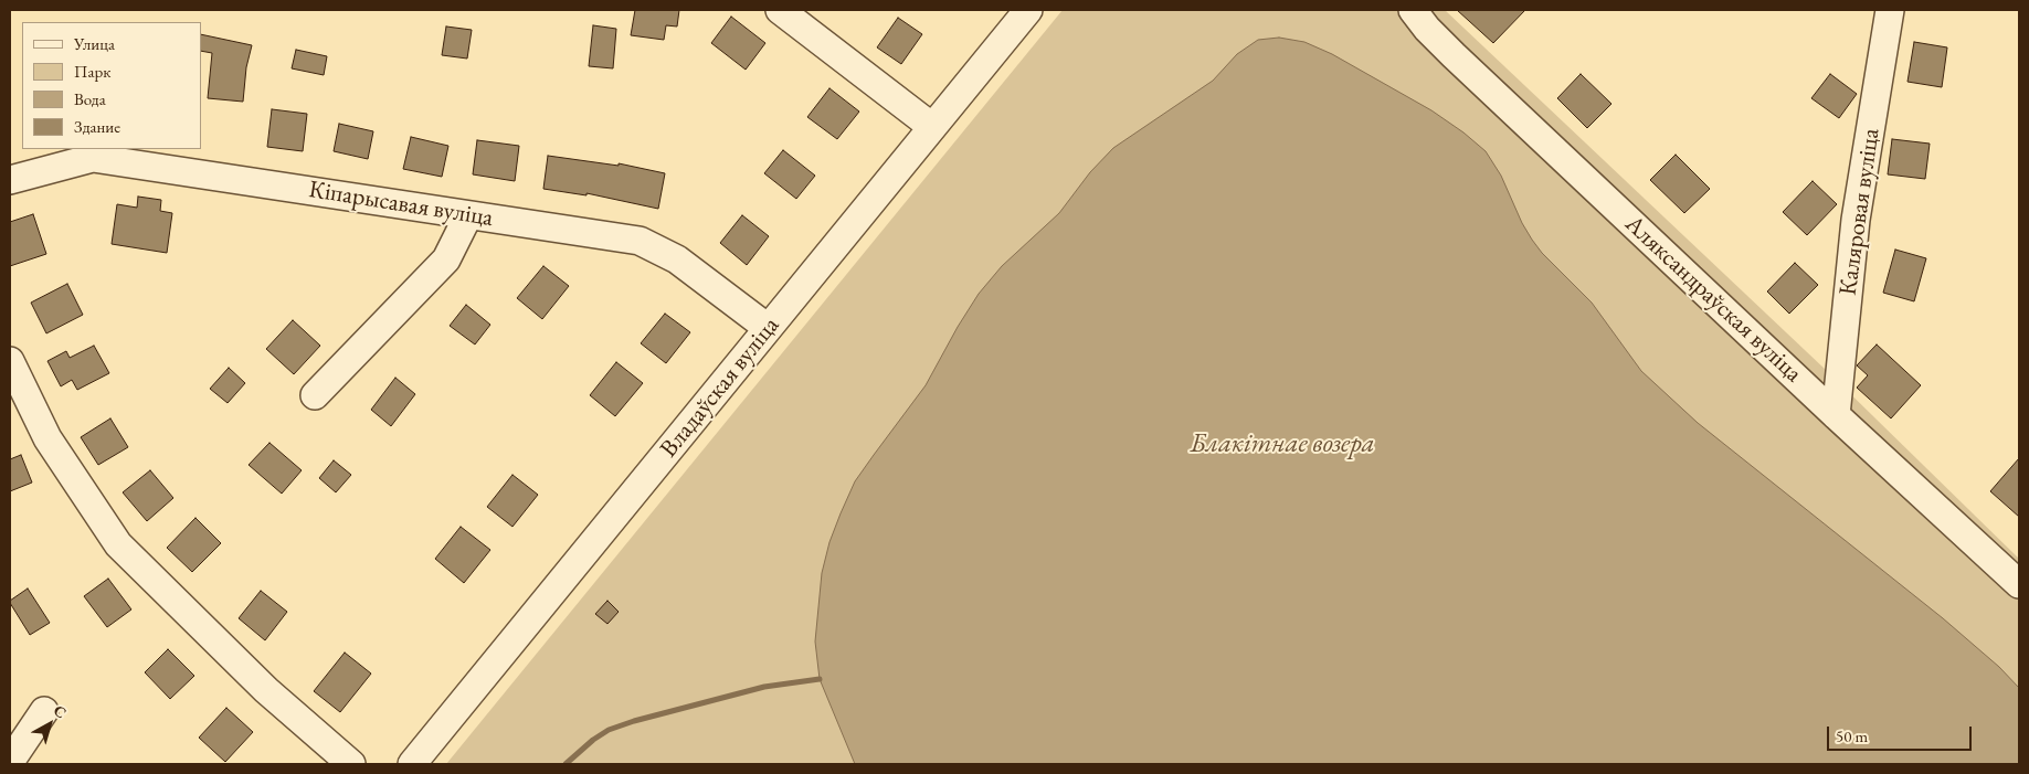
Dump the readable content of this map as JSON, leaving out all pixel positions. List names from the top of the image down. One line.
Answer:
{"streets":{"street":["Кіпарысавая вуліца","Каляровая вуліца","Аляксандраўская вуліца","Владаўская вуліца"]},"crossings":[["Кіпарысавая вуліца","Владаўская вуліца"],["Каляровая вуліца","Аляксандраўская вуліца"]],"water":["Блакітнае возера"],"legend":["Улица","Парк","Вода","Здание"],"scale_bar":"50 m","north":"top right"}
